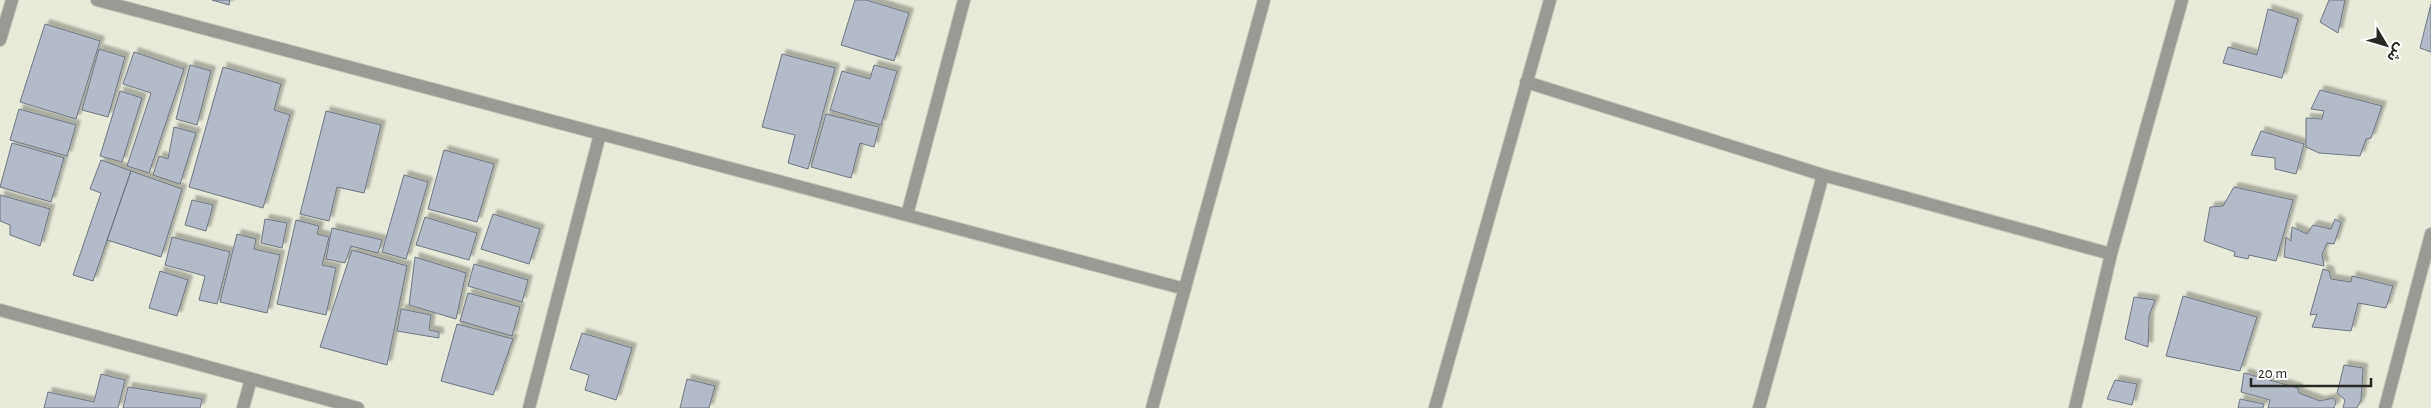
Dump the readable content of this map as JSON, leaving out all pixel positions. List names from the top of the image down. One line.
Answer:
{"scale_bar":"20 m","north":"bottom right"}
